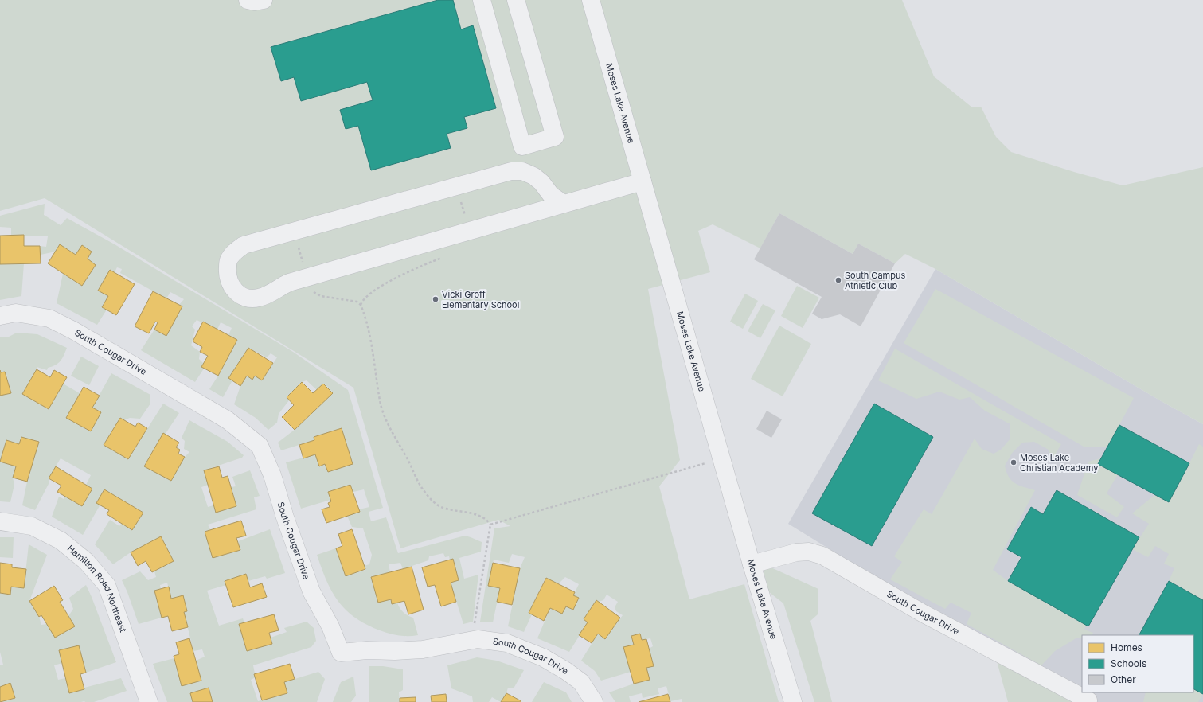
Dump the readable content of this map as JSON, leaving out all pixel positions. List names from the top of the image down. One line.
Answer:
{"streets":{"street":["Moses Lake Avenue","South Cougar Drive","Hamilton Road Northeast"]},"crossings":[["Moses Lake Avenue","South Cougar Drive"]],"places":["South Campus Athletic Club","Vicki Groff Elementary School","Moses Lake Christian Academy"],"legend":["Homes","Schools","Other"]}
